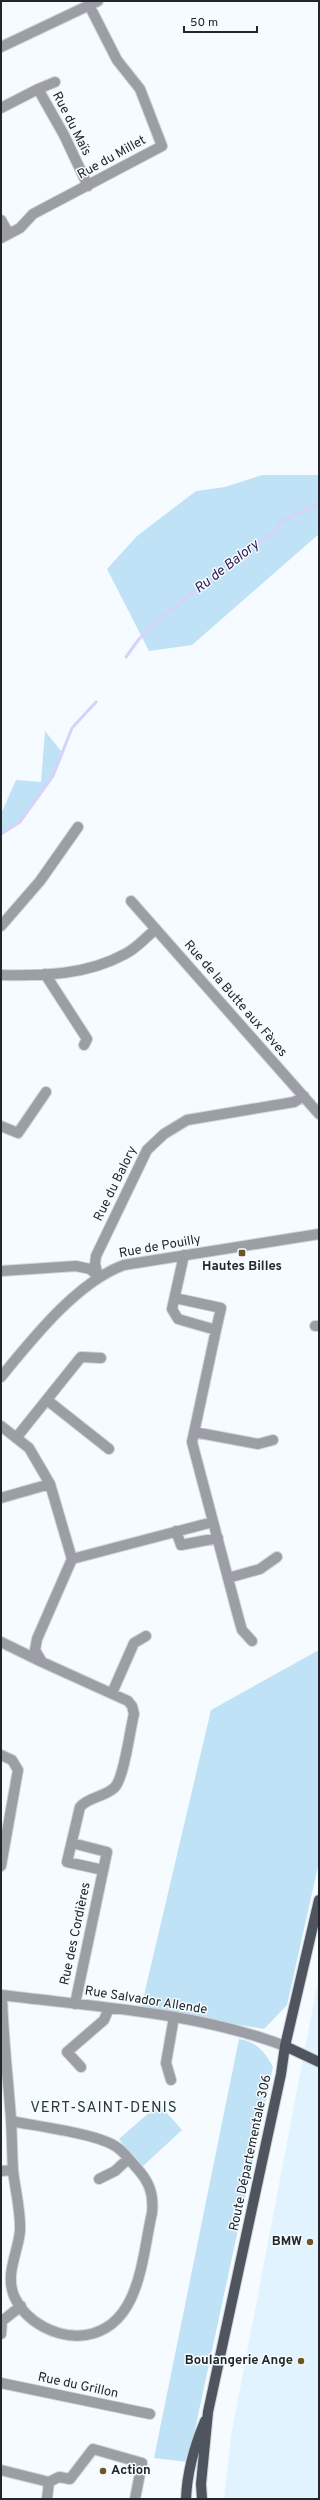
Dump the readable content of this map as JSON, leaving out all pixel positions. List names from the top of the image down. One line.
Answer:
{"streets":{"main road":["Route Départementale 306"],"street":["Rue du Maïs","Rue du Millet","Rue de la Butte aux Fèves","Rue du Balory","Rue de Pouilly","Rue des Cordières","Rue Salvador Allende","Rue du Grillon"]},"crossings":[["Rue du Maïs","Rue du Millet"],["Rue de la Butte aux Fèves","Rue du Balory"],["Rue du Balory","Rue de Pouilly"],["Rue des Cordières","Rue Salvador Allende"],["Rue Salvador Allende","Route Départementale 306"]],"districts":["VERT-SAINT-DENIS"],"water":["Ru de Balory"],"places":{"transit":["Hautes Billes"],"other":["BMW","Boulangerie Ange","Action"]},"scale_bar":"50 m"}
